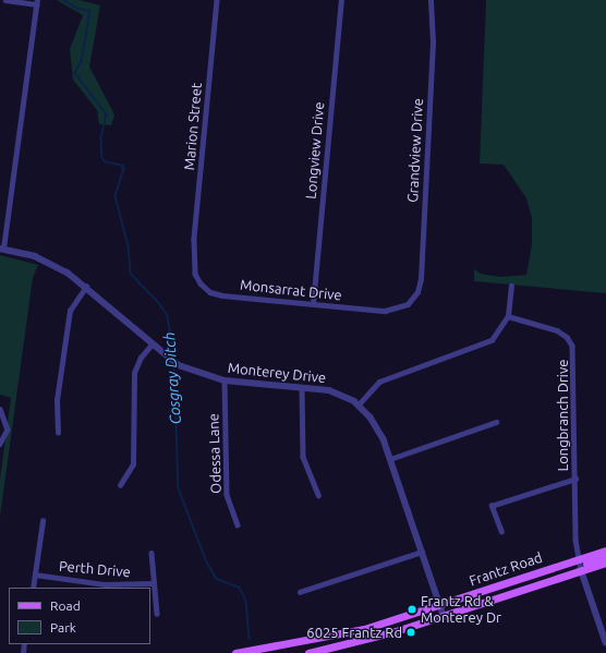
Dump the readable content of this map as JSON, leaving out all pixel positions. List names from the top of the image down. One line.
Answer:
{"streets":{"main road":["Frantz Road"],"street":["Marion Street","Longview Drive","Grandview Drive","Monsarrat Drive","Monterey Drive","Longbranch Drive","Odessa Lane","Perth Drive"]},"crossings":[["Marion Street","Monsarrat Drive"],["Longview Drive","Monsarrat Drive"],["Grandview Drive","Monsarrat Drive"],["Monterey Drive","Odessa Lane"],["Monterey Drive","Frantz Road"],["Longbranch Drive","Frantz Road"]],"water":["Cosgray Ditch"],"places":["Frantz Rd & Monterey Dr","6025 Frantz Rd"],"legend":["Road","Park"]}
